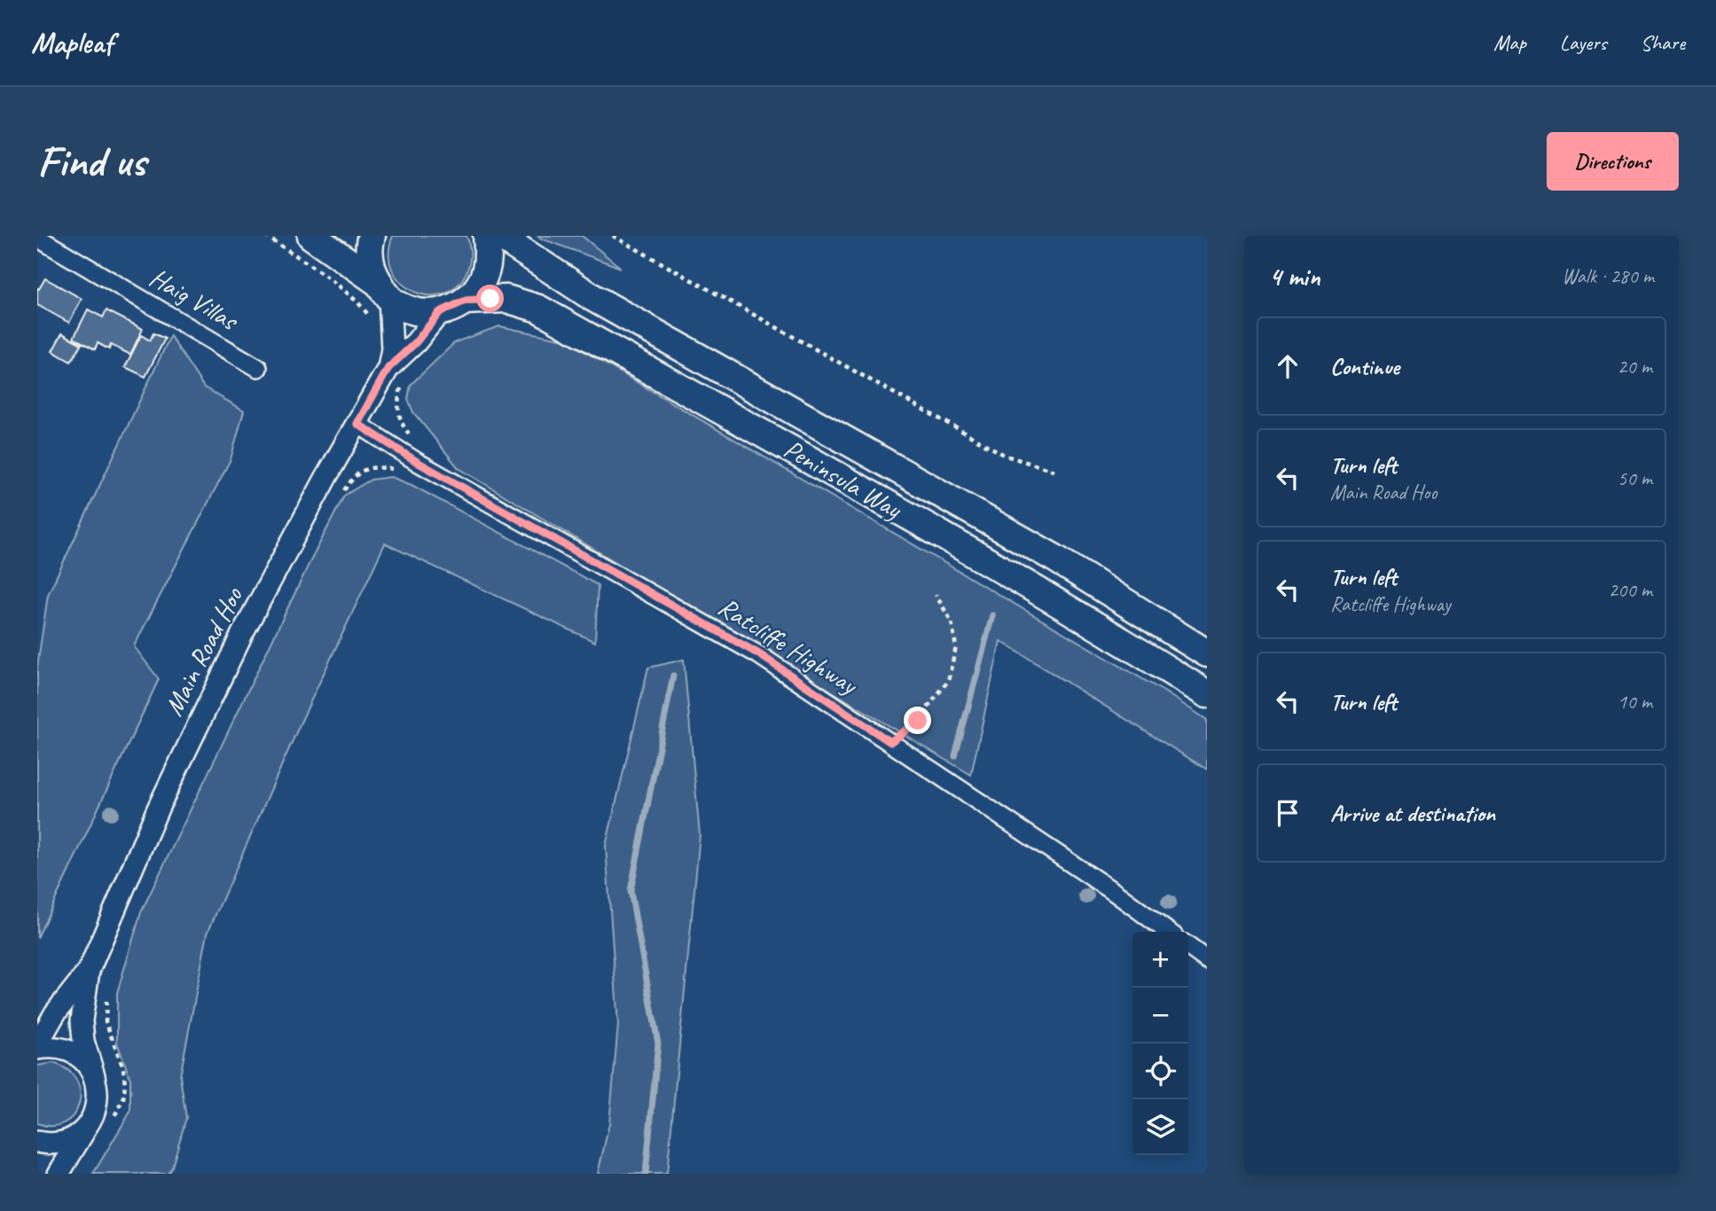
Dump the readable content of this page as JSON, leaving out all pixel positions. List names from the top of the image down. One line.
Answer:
{"streets":{"main road":["Peninsula Way"],"street":["Haig Villas","Ratcliffe Highway","Main Road Hoo"]},"crossings":[["Ratcliffe Highway","Main Road Hoo"]],"page":{"header":"Mapleaf","nav":["Map","Layers","Share"],"buttons":"Directions","title":"Find us","heading":["4 min","Walk · 280 m"],"list":[["Continue","20 m"],["Turn left","Main Road Hoo","50 m"],["Turn left","Ratcliffe Highway","200 m"],["Turn left","10 m"],"Arrive at destination"],"map_buttons":["+","−"]}}
